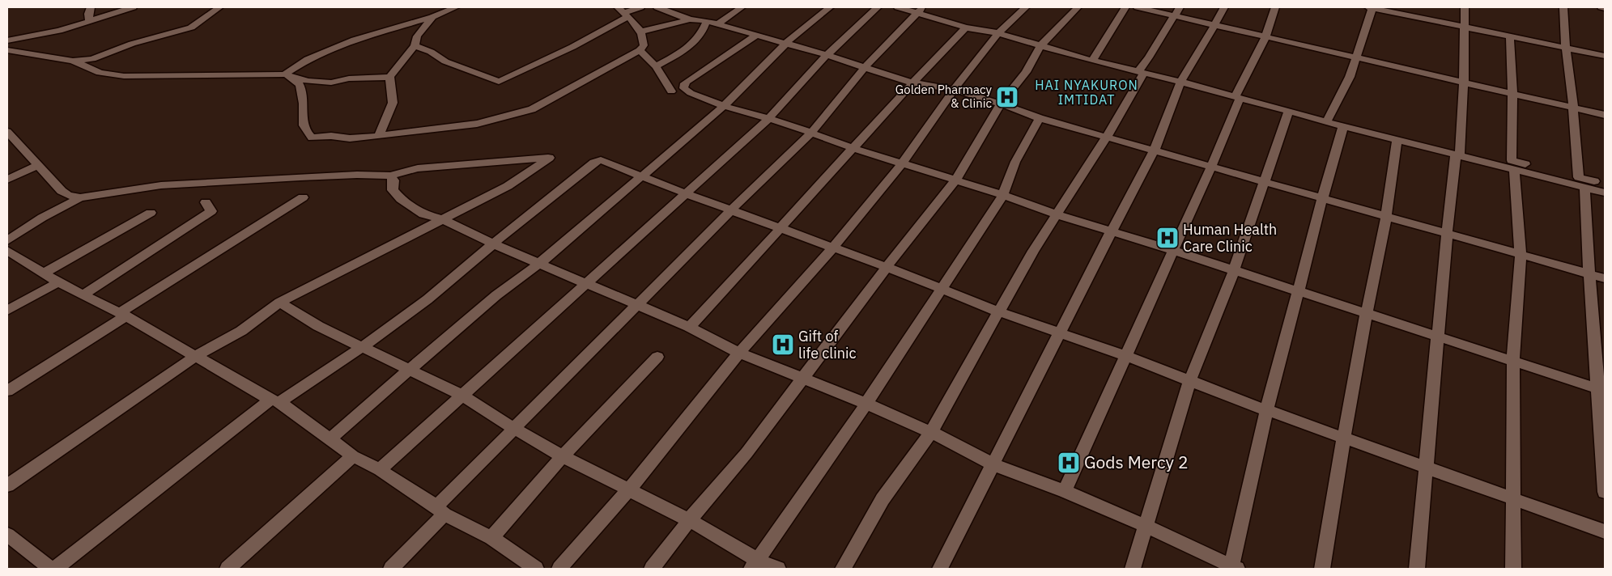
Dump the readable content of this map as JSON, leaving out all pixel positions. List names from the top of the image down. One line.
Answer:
{"districts":["HAI NYAKURON IMTIDAT"],"places":{"hospital":["Golden Pharmacy & Clinic","Human Health Care Clinic","Gift of life clinic","Gods Mercy 2"]}}
